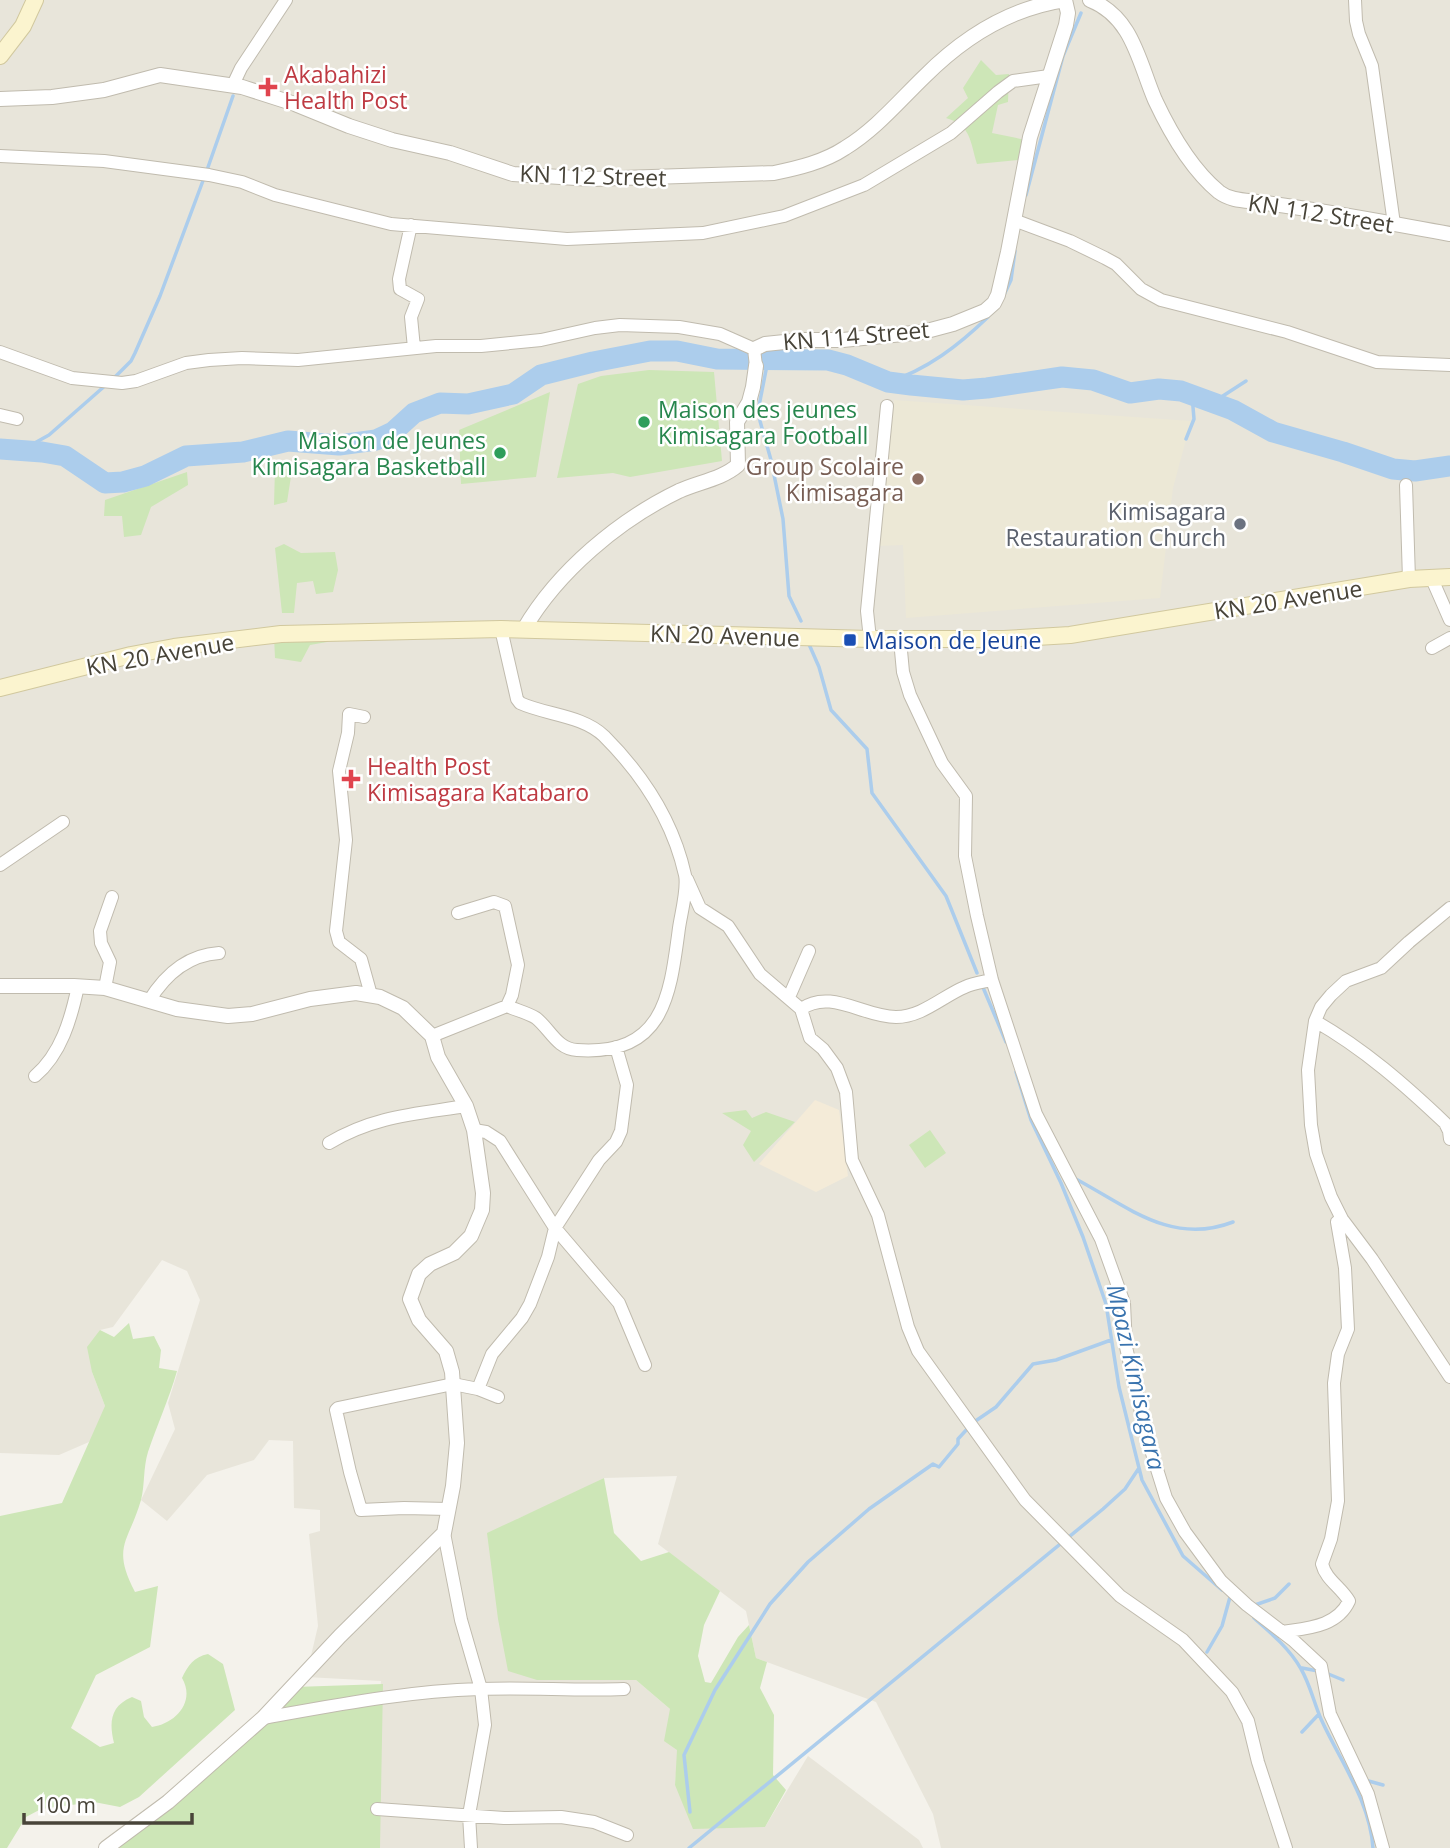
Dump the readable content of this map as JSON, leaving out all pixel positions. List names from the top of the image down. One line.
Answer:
{"streets":{"main road":["KN 20 Avenue"],"street":["KN 112 Street","KN 114 Street"]},"crossings":[["KN 112 Street","KN 114 Street"],["KN 114 Street","KN 20 Avenue"]],"water":["Mpazi Kimisagara"],"places":{"health":["Akabahizi Health Post","Health Post Kimisagara Katabaro"],"other":["Maison des jeunes Kimisagara Football","Maison de Jeunes Kimisagara Basketball","Group Scolaire Kimisagara","Kimisagara Restauration Church"],"transit":["Maison de Jeune"]},"scale_bar":"100 m"}
